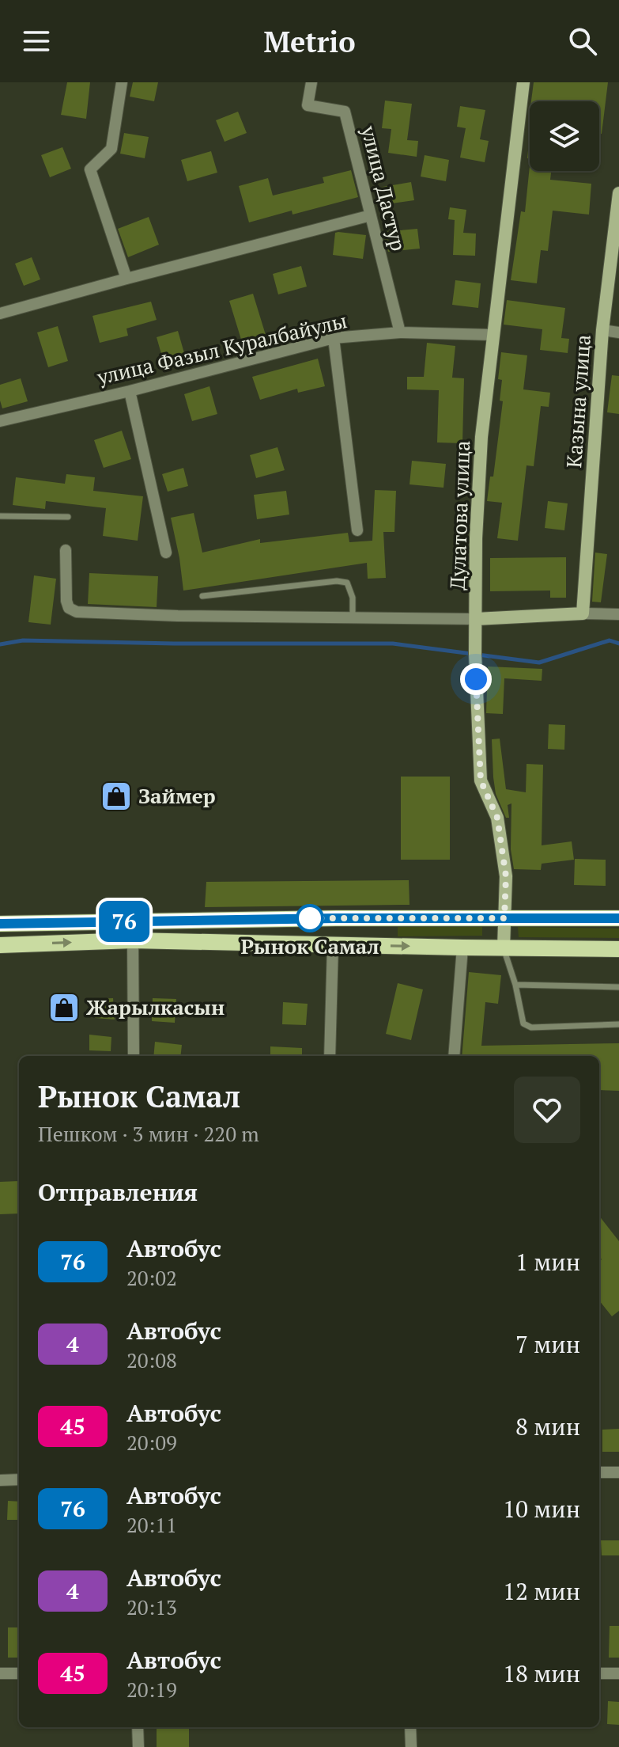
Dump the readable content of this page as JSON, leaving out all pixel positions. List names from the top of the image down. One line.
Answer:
{"streets":{"street":["улица Дастур","улица Фазыл Куралбайулы","Казына улица","Дулатова улица"]},"crossings":[["улица Дастур","улица Фазыл Куралбайулы"],["улица Фазыл Куралбайулы","Дулатова улица"]],"places":{"shop":["Займер","Жарылкасын"],"other":["Рынок Самал"]},"lines":["bus line 76"],"page":{"header":"Metrio","on_map":"76","heading":[["Рынок Самал","Пешком · 3 мин · 220 m"],"Отправления"],"list":[{"mark":"76","name":"Автобус","note":"20:02","value":"1 мин"},{"mark":"4","name":"Автобус","note":"20:08","value":"7 мин"},{"mark":"45","name":"Автобус","note":"20:09","value":"8 мин"},{"mark":"76","name":"Автобус","note":"20:11","value":"10 мин"},{"mark":"4","name":"Автобус","note":"20:13","value":"12 мин"},{"mark":"45","name":"Автобус","note":"20:19","value":"18 мин"}]}}
